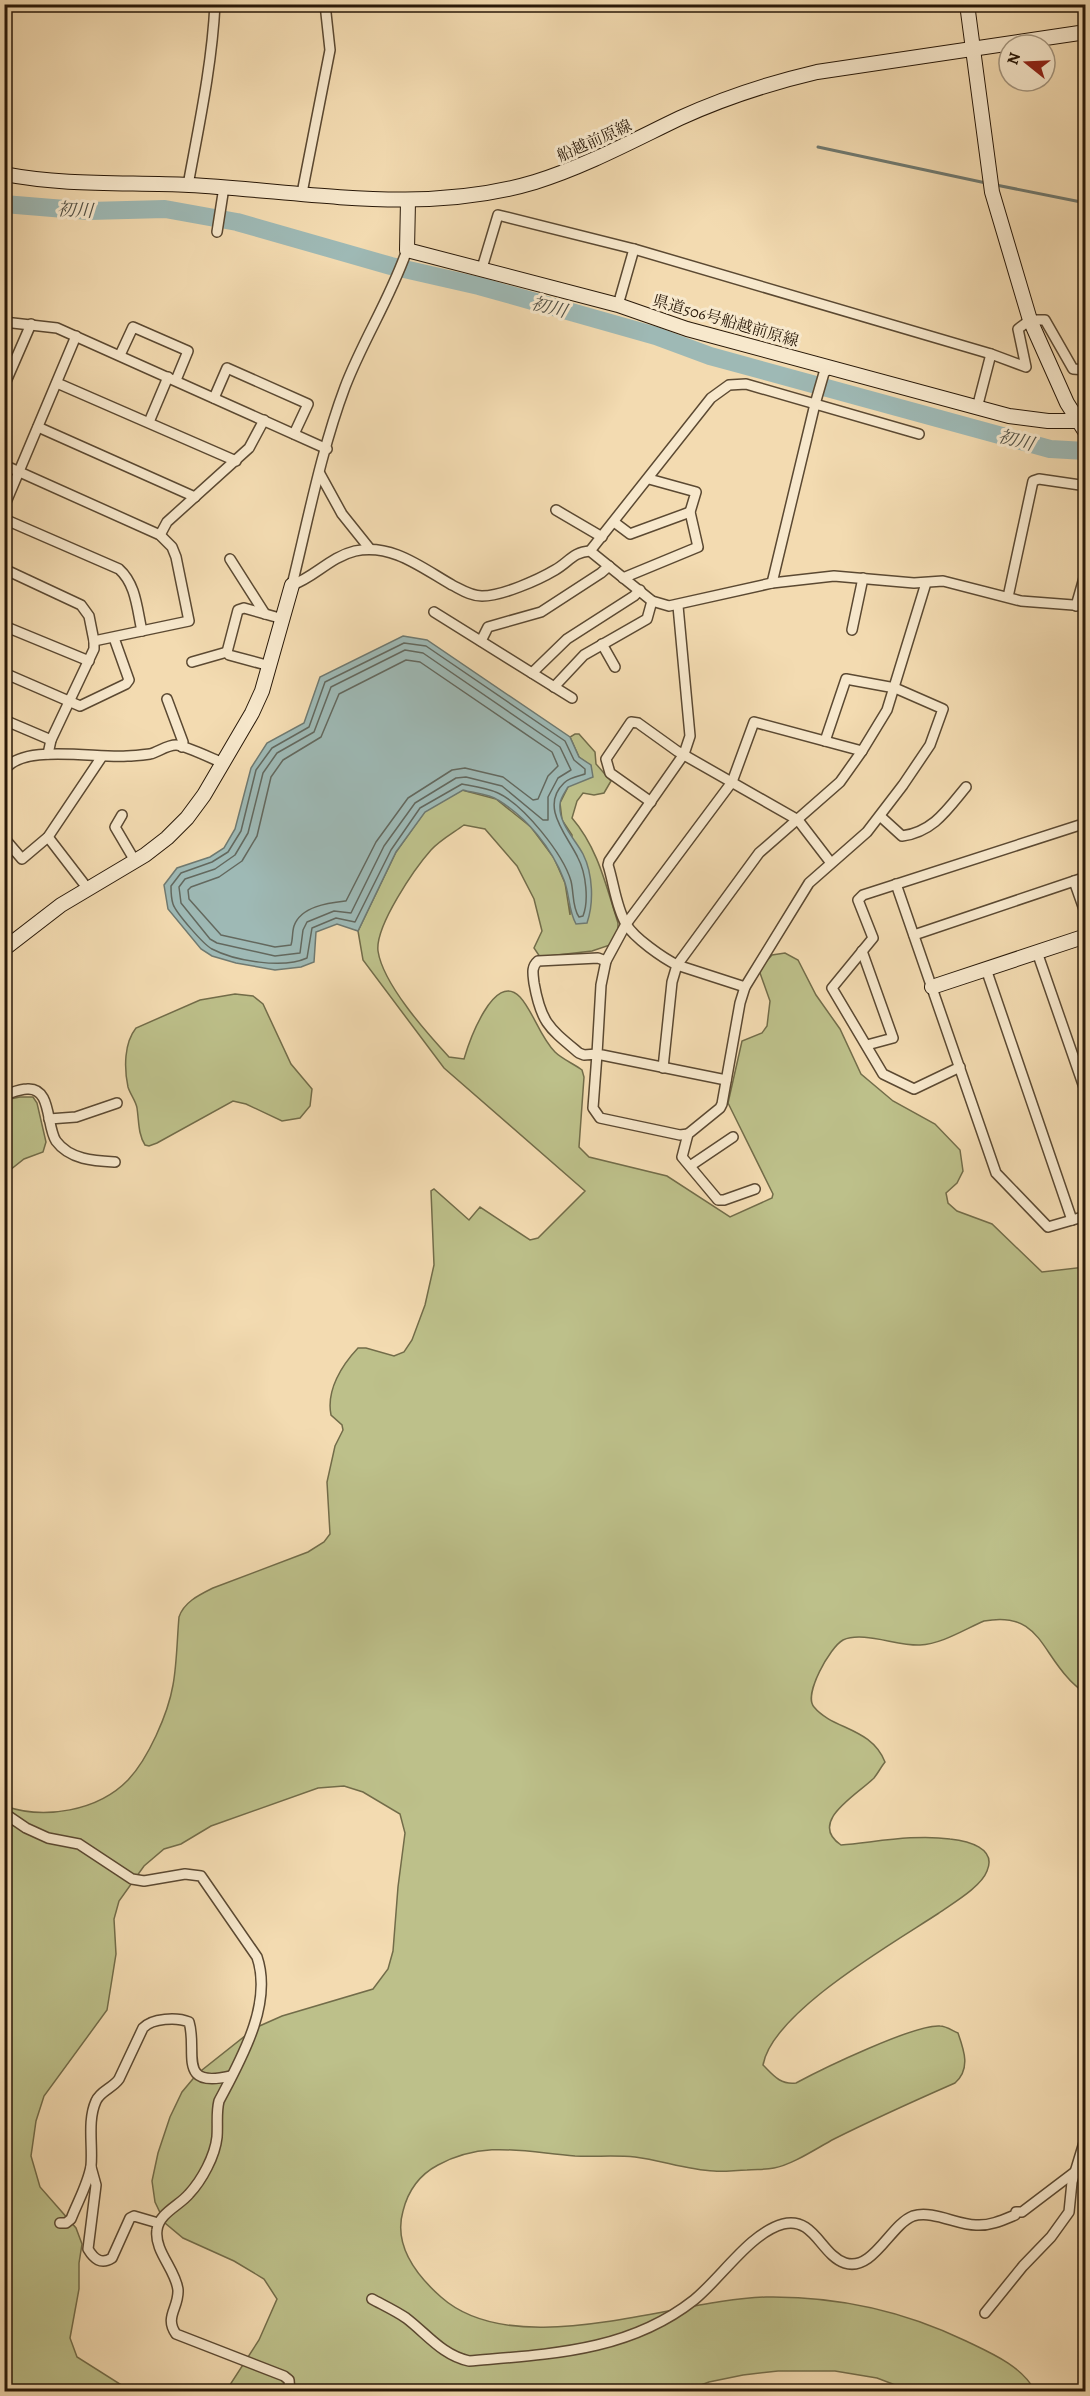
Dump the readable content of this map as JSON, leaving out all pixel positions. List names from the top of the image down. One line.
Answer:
{"streets":{"main road":["船越前原線","県道506号船越前原線"]},"water":["初川"],"north":"left"}
